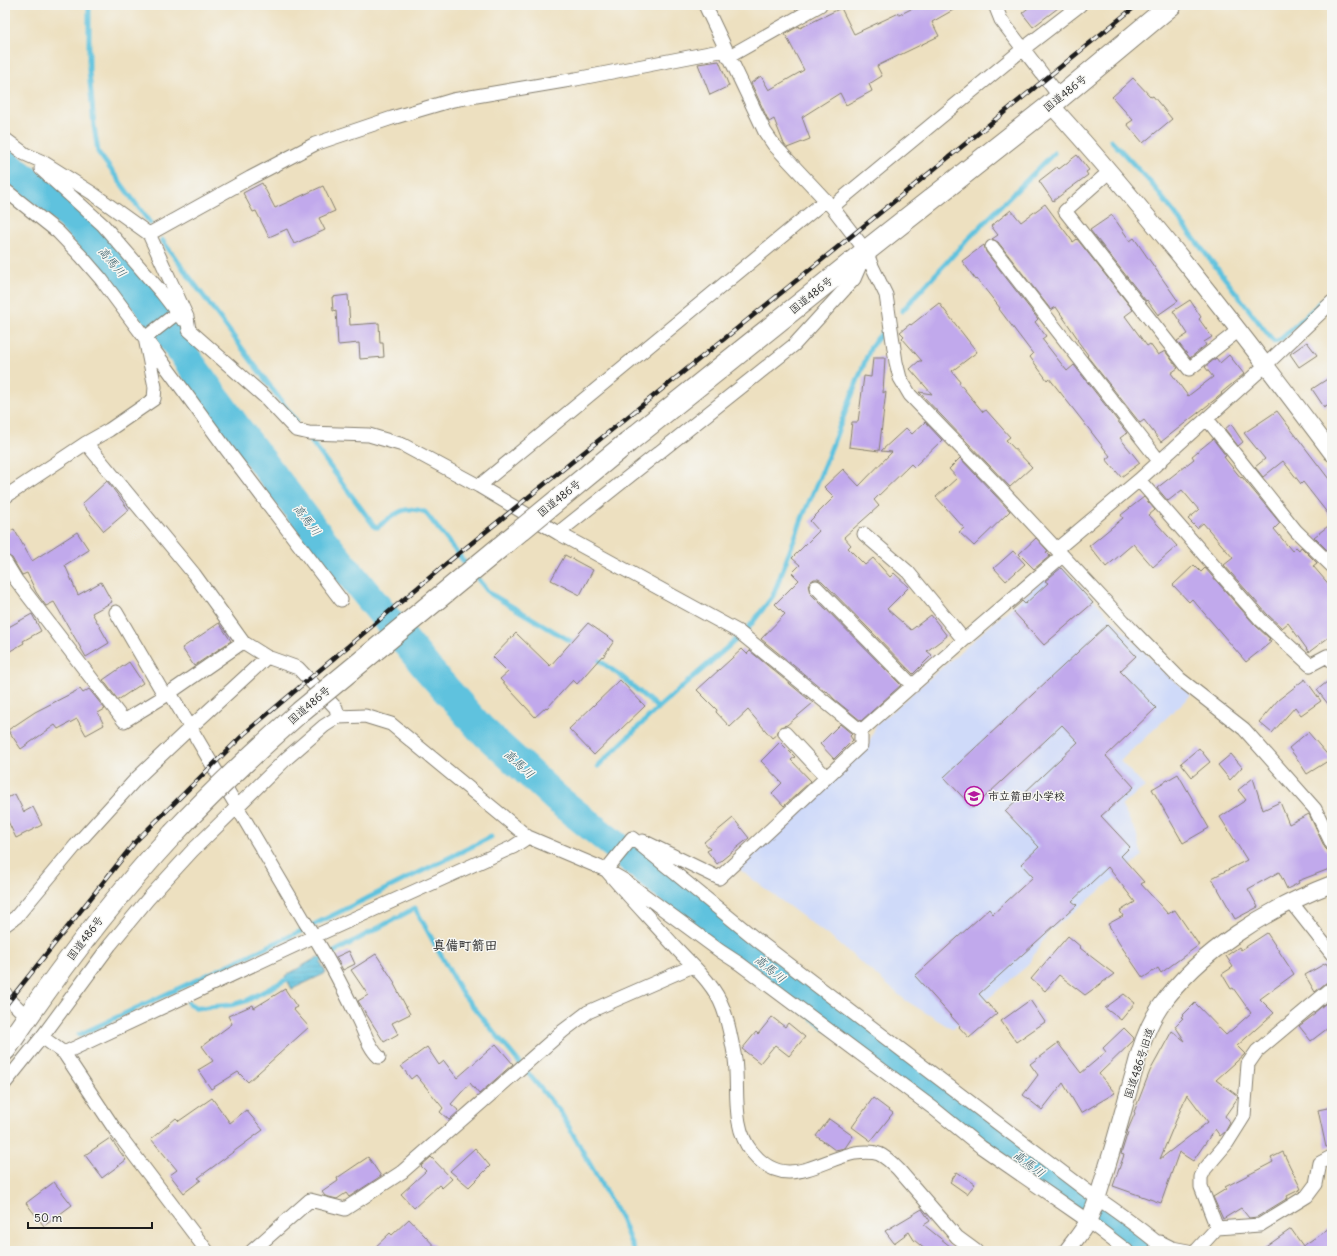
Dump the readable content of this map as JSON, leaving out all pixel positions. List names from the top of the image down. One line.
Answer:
{"streets":{"highway":["国道486号"],"street":["国道486号旧道"]},"districts":["真備町箭田"],"water":["高馬川"],"places":{"school or university":["市立箭田小学校"]},"scale_bar":"50 m"}
